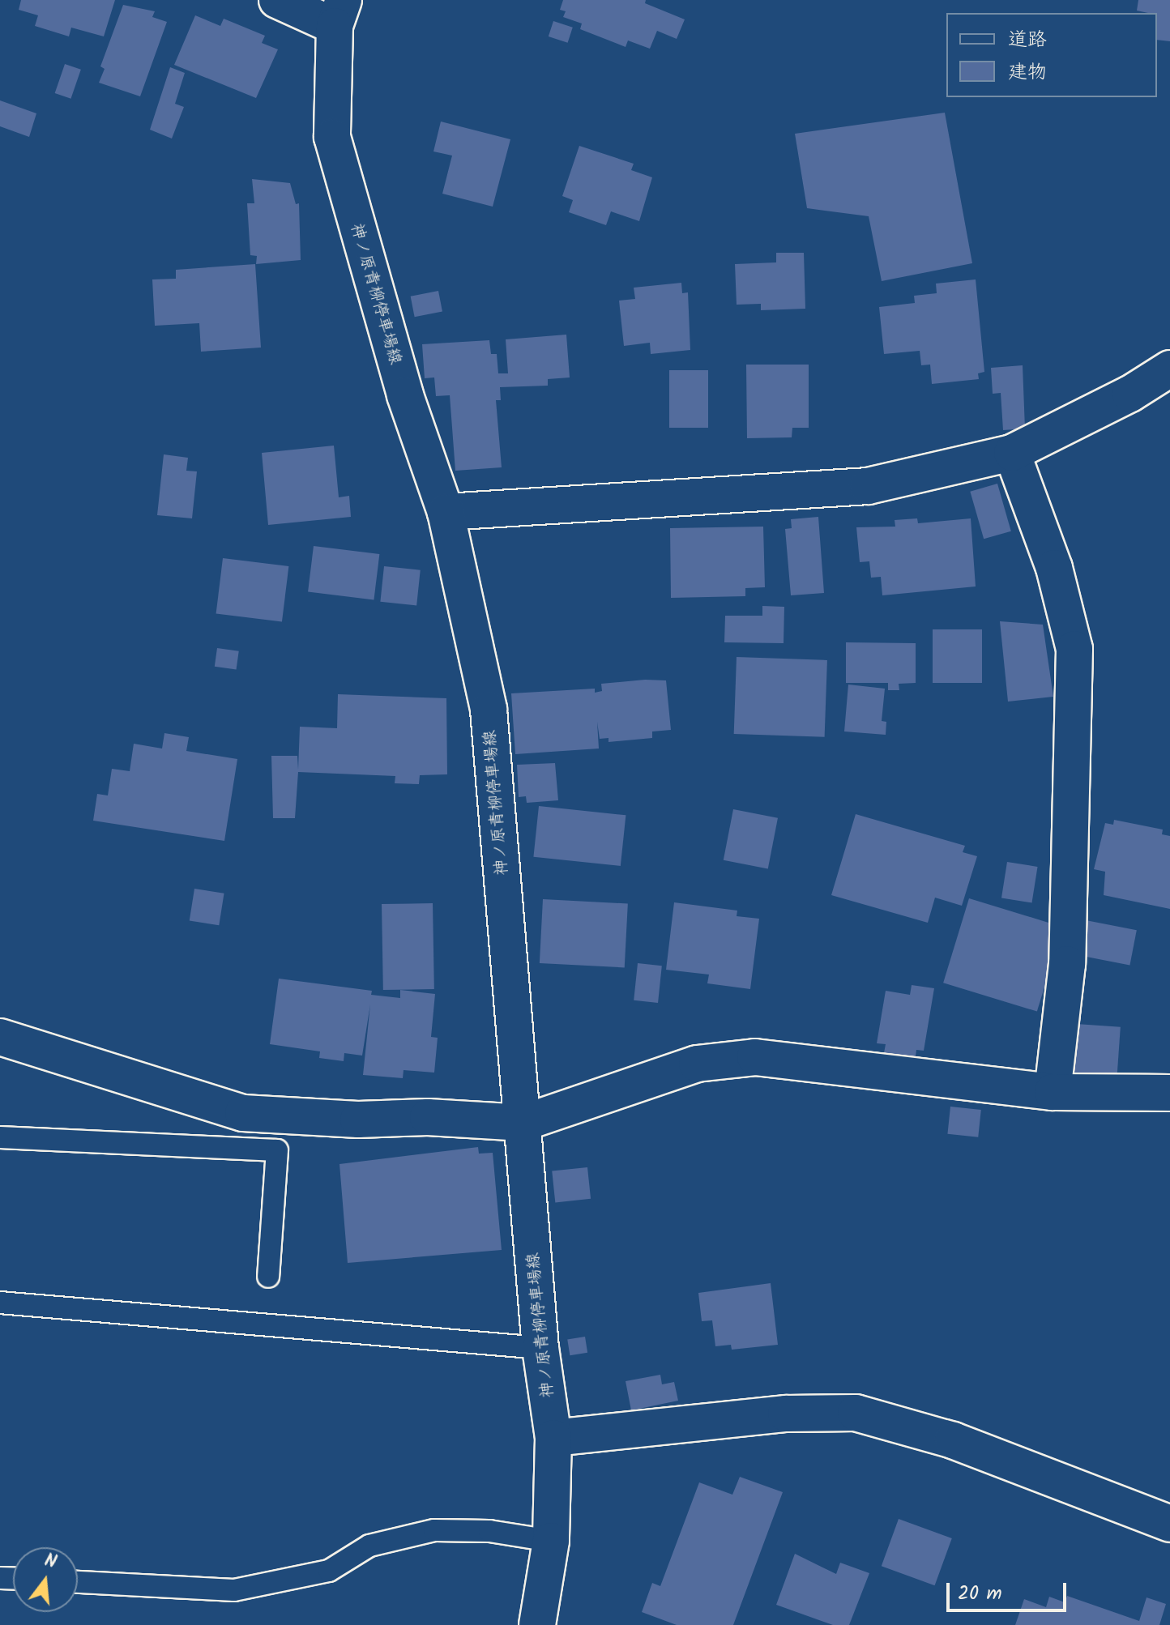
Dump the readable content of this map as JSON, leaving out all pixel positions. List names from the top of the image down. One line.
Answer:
{"streets":{"street":["神ノ原青柳停車場線"]},"legend":["道路","建物"],"scale_bar":"20 m","north":"top"}
